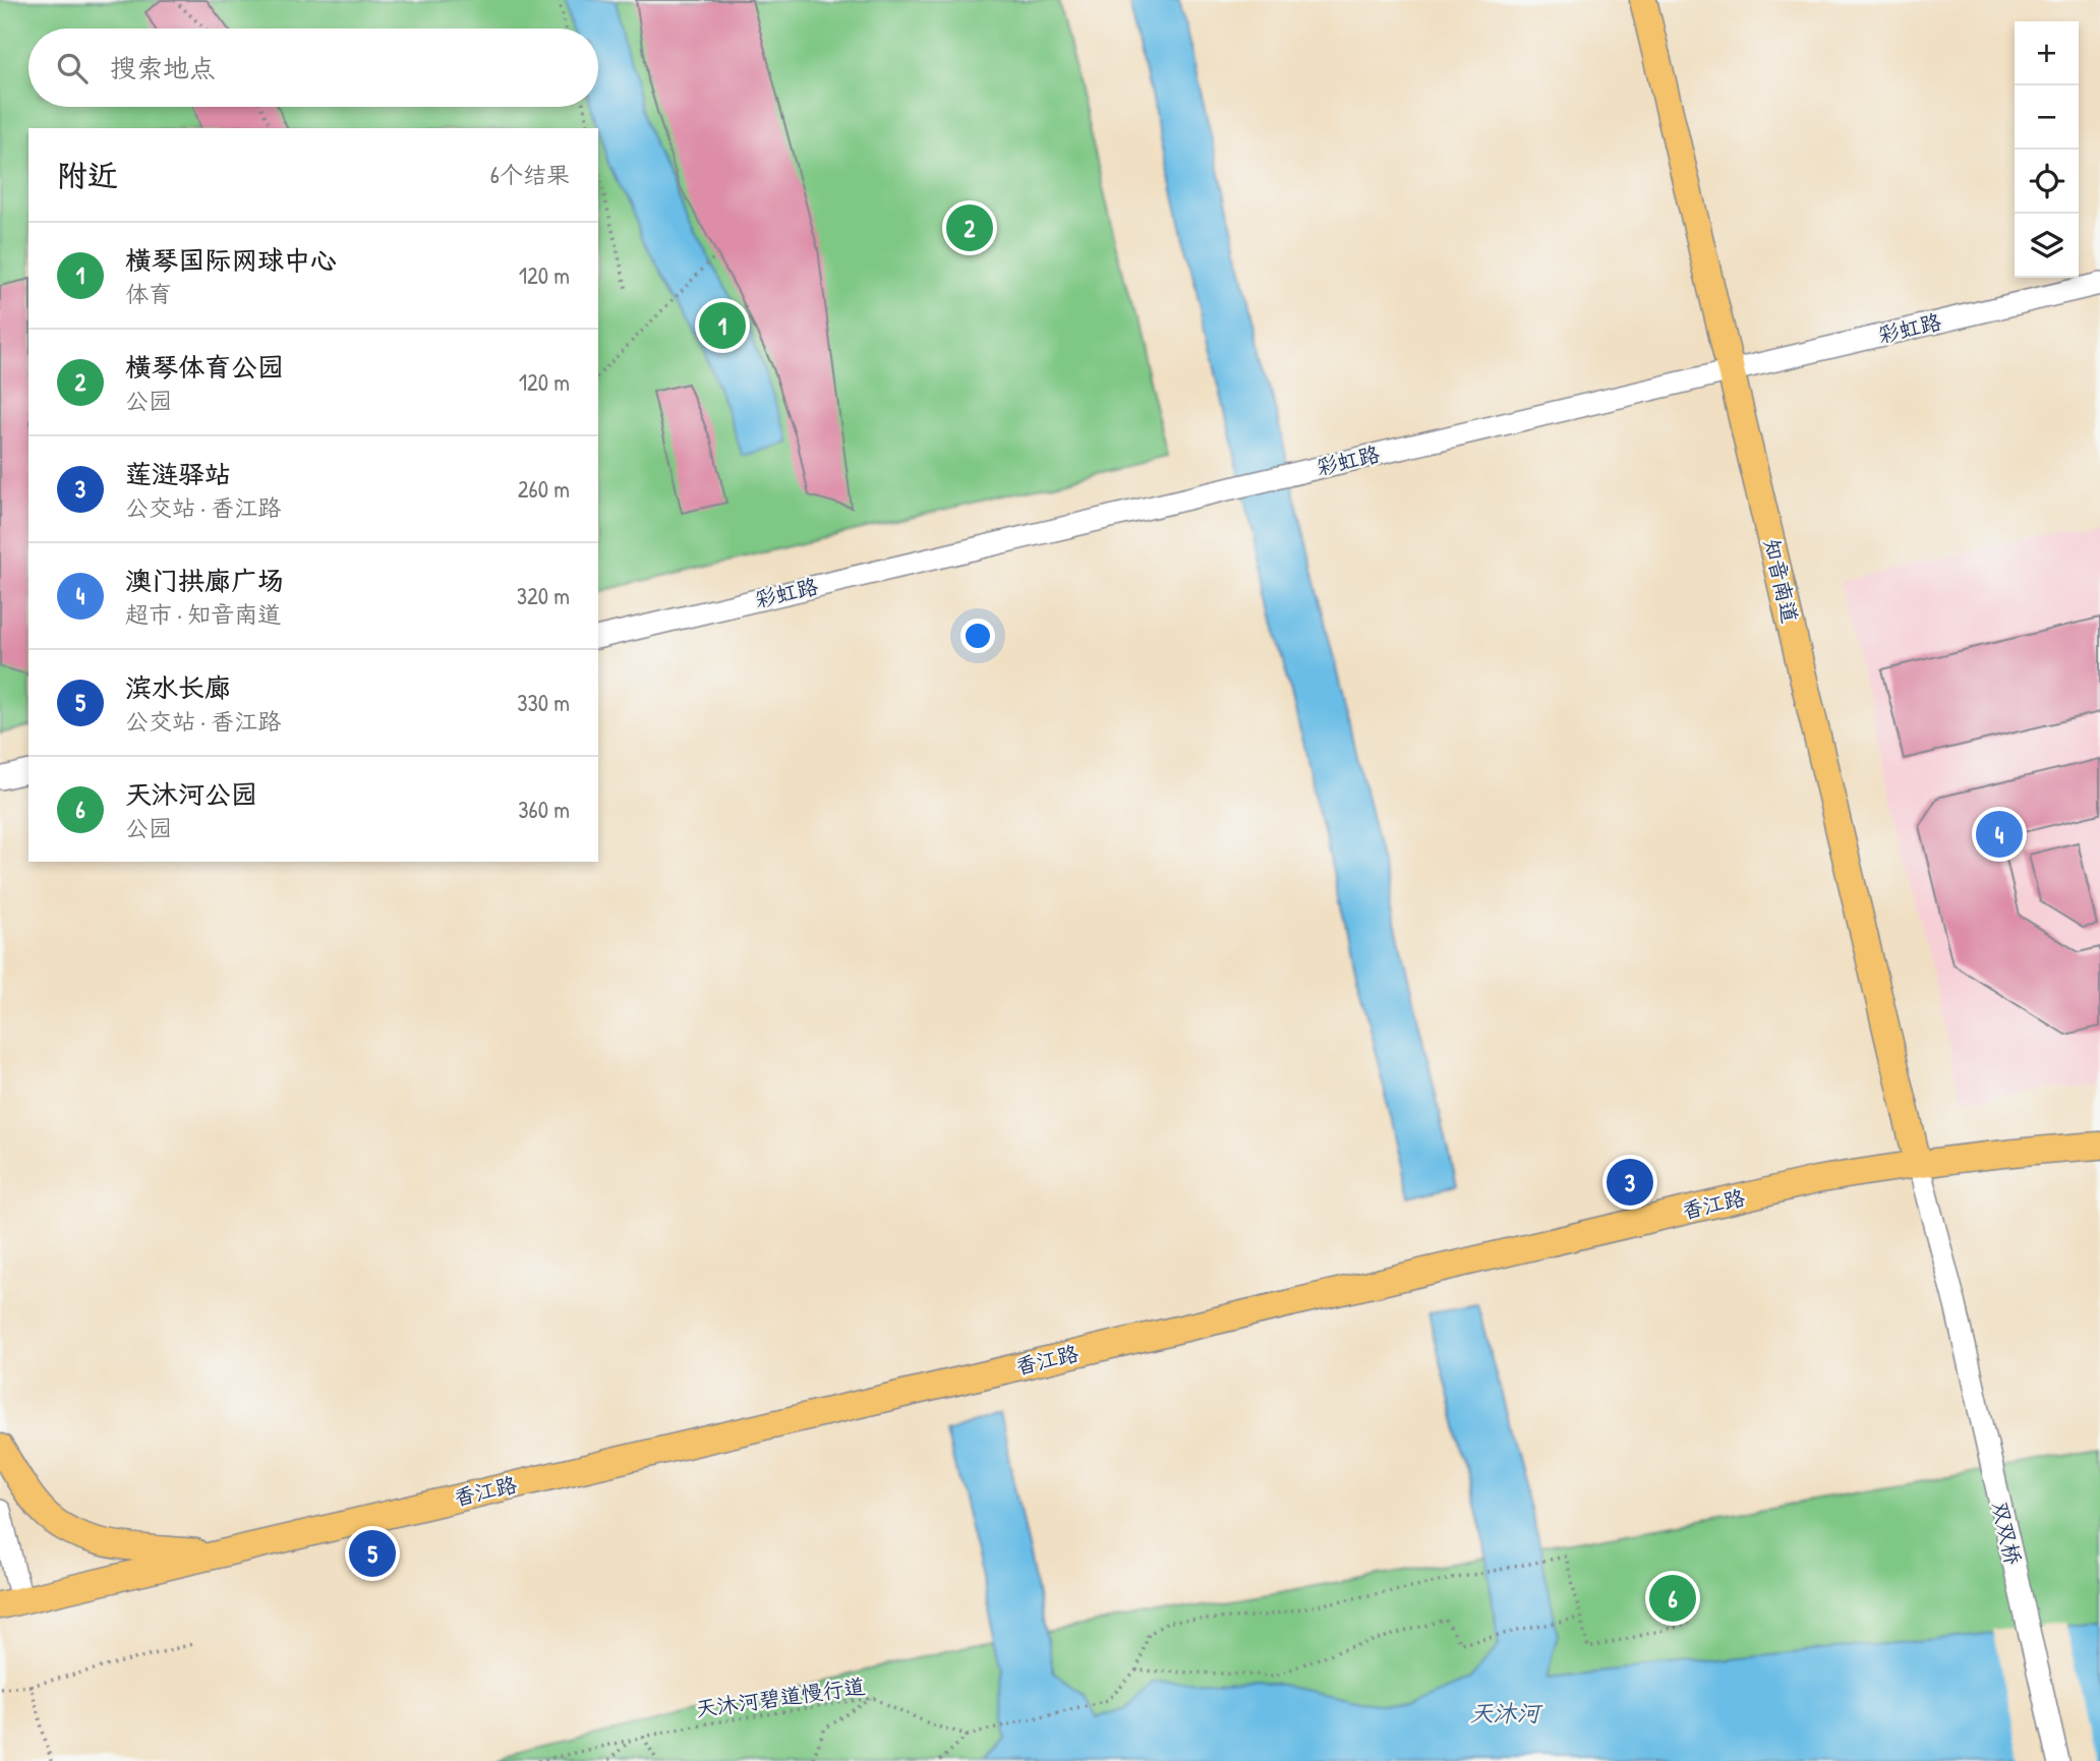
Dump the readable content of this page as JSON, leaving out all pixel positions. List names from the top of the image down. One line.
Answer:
{"streets":{"main road":["知音南道","香江路"],"street":["彩虹路","双双桥"],"path":["天沐河碧道慢行道"]},"crossings":[["彩虹路","知音南道"],["知音南道","香江路"],["知音南道","双双桥"],["香江路","双双桥"]],"water":["天沐河"],"page":{"map_buttons":["+","−"],"search":"搜索地点","heading":["附近","6个结果"],"pins":["2","1","4","3","5","6"],"list":[{"mark":"1","name":"横琴国际网球中心","note":"体育","value":"120 m"},{"mark":"2","name":"横琴体育公园","note":"公园","value":"120 m"},{"mark":"3","name":"莲涟驿站","note":"公交站 · 香江路","value":"260 m"},{"mark":"4","name":"澳门拱廊广场","note":"超市 · 知音南道","value":"320 m"},{"mark":"5","name":"滨水长廊","note":"公交站 · 香江路","value":"330 m"},{"mark":"6","name":"天沐河公园","note":"公园","value":"360 m"}]}}
